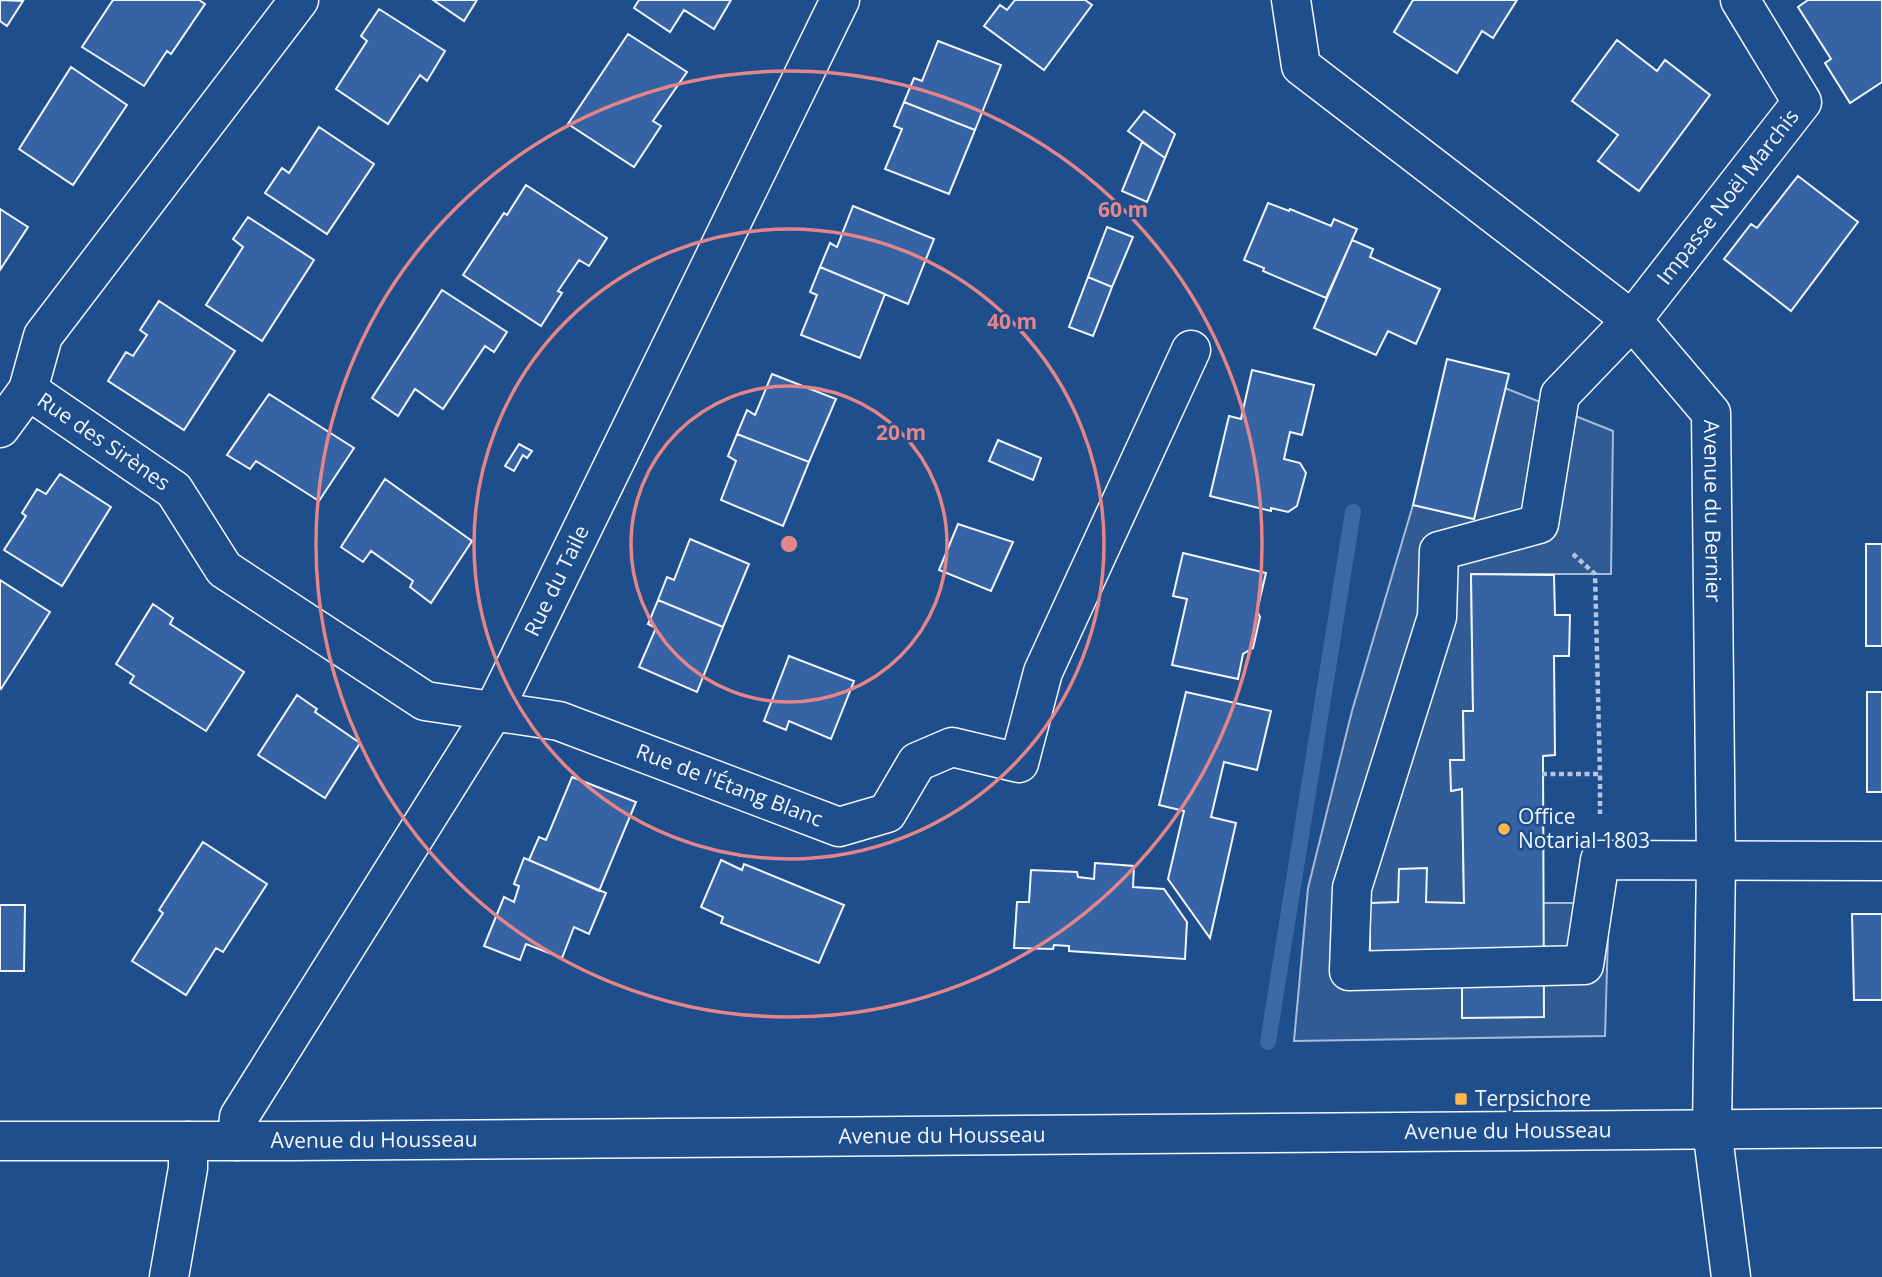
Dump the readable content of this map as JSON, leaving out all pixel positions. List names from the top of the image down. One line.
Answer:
{"streets":{"street":["Impasse Noël Marchis","Rue des Sirènes","Avenue du Bernier","Rue du Taile","Rue de l'Étang Blanc","Avenue du Housseau"]},"crossings":[["Impasse Noël Marchis","Avenue du Bernier"],["Rue des Sirènes","Rue du Taile"],["Rue des Sirènes","Rue de l'Étang Blanc"],["Avenue du Bernier","Avenue du Housseau"],["Rue du Taile","Rue de l'Étang Blanc"],["Rue du Taile","Avenue du Housseau"]],"places":{"other":["Office Notarial 1803"],"transit":["Terpsichore"]},"rings":["60 m","40 m","20 m"]}
